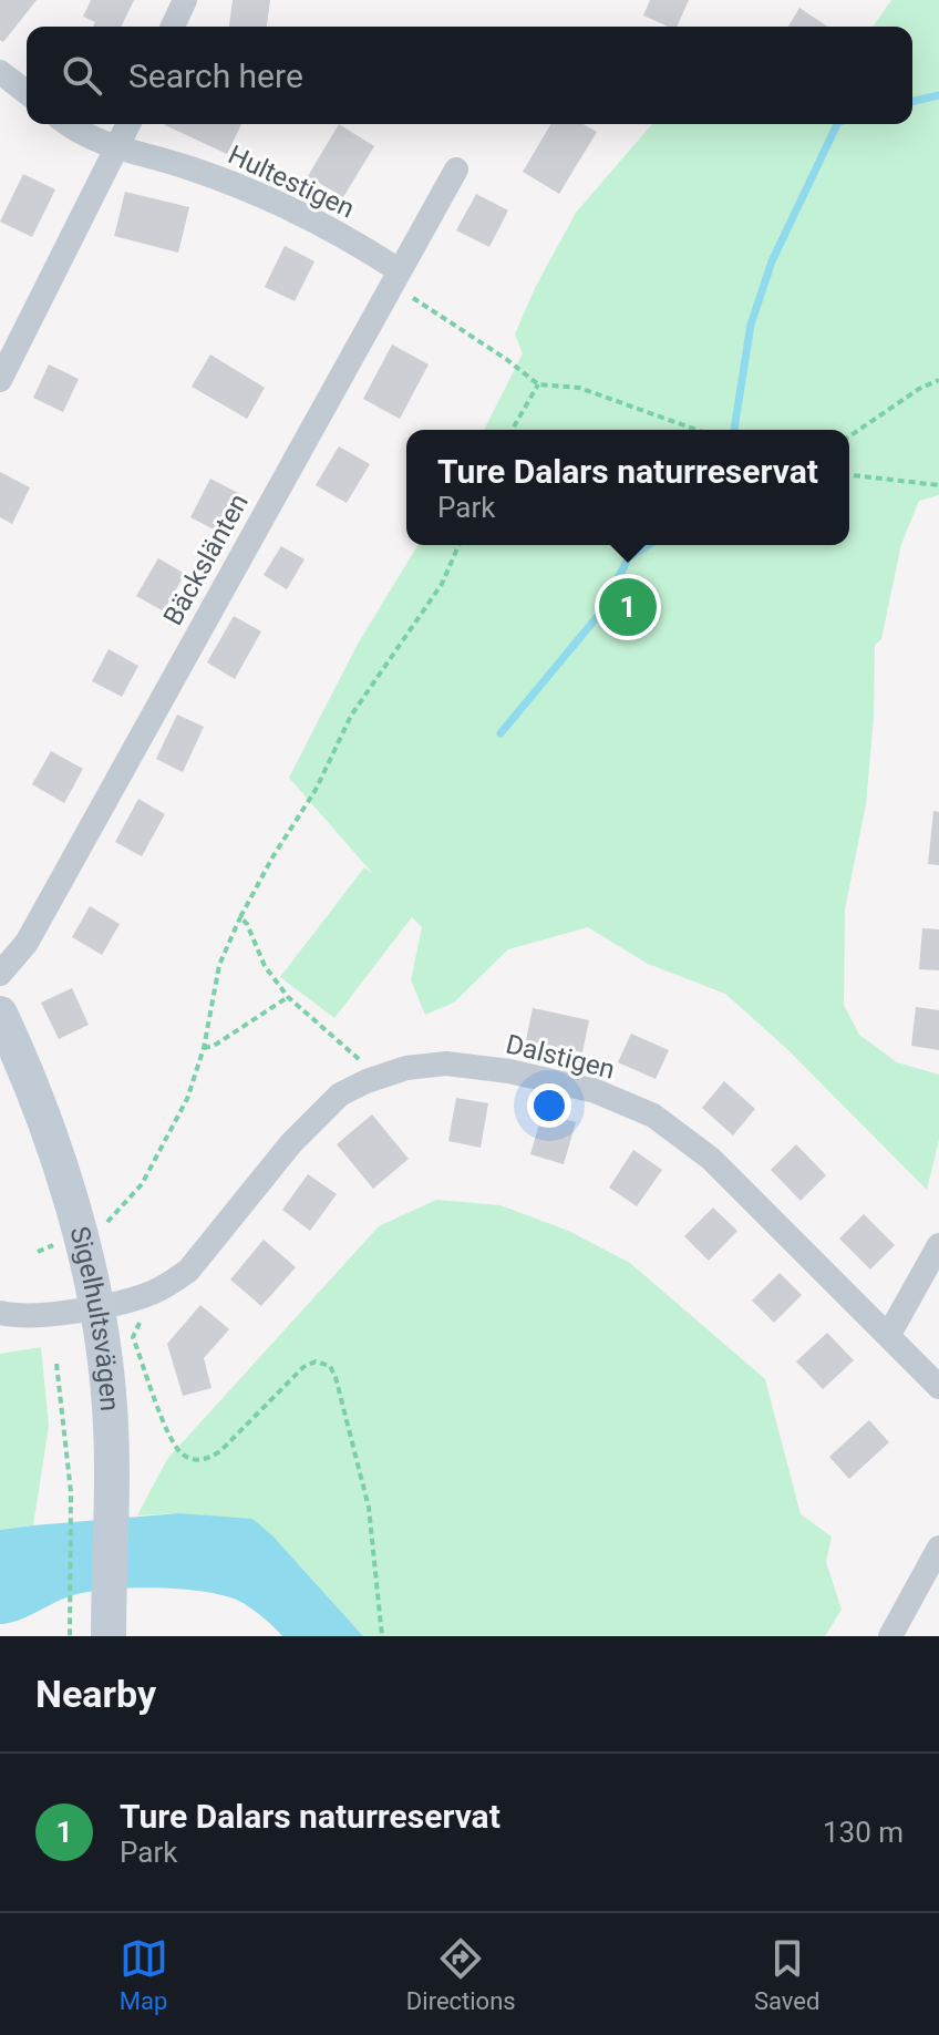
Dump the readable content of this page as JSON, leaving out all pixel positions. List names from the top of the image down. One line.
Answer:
{"streets":{"street":["Hultestigen","Bäckslänten","Dalstigen","Sigelhultsvägen"]},"crossings":[["Hultestigen","Bäckslänten"],["Dalstigen","Sigelhultsvägen"]],"page":{"search":"Search here","popup":["Ture Dalars naturreservat","Park"],"pins":"1","heading":"Nearby","list":[{"mark":"1","name":"Ture Dalars naturreservat","note":"Park","value":"130 m"}],"nav":["Map","Directions","Saved"]}}
